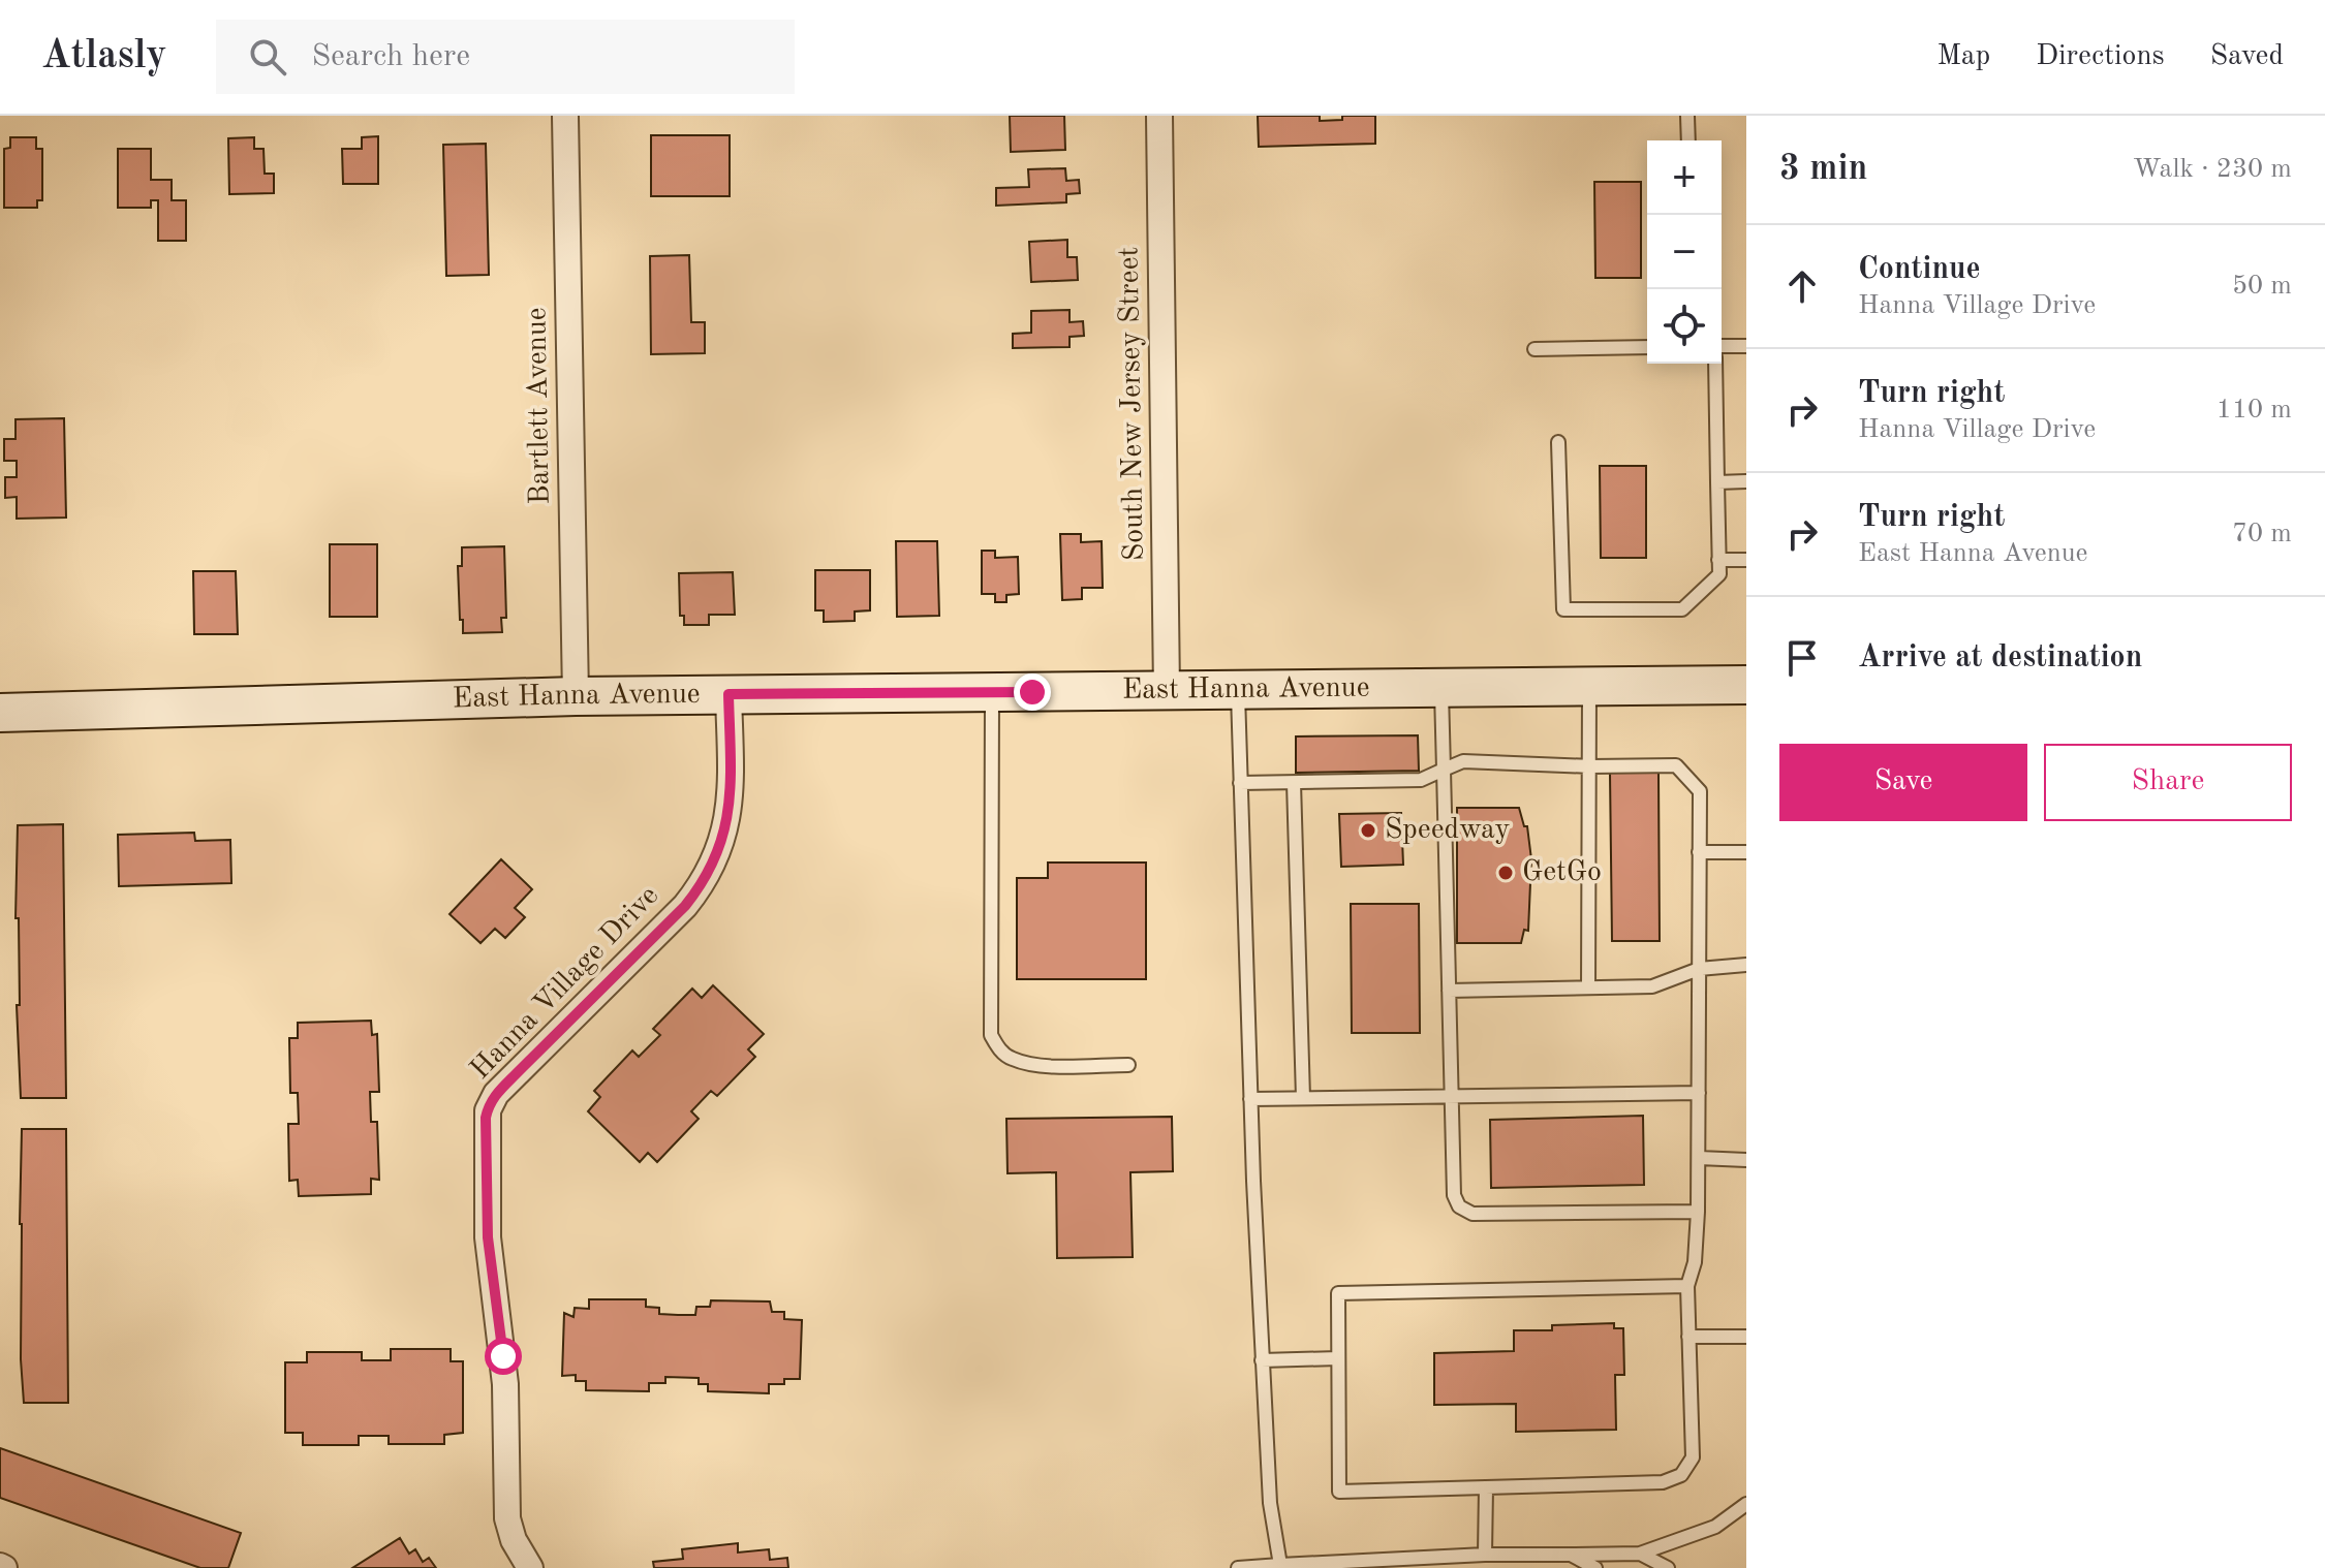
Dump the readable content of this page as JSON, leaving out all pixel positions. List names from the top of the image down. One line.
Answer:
{"streets":{"main road":["East Hanna Avenue"],"street":["South New Jersey Street","Bartlett Avenue","Hanna Village Drive"]},"crossings":[["South New Jersey Street","East Hanna Avenue"],["Bartlett Avenue","East Hanna Avenue"],["East Hanna Avenue","Hanna Village Drive"]],"places":["Speedway","GetGo"],"page":{"header":"Atlasly","search":"Search here","nav":["Map","Directions","Saved"],"heading":["3 min","Walk · 230 m"],"map_buttons":["+","−"],"list":[["Continue","Hanna Village Drive","50 m"],["Turn right","Hanna Village Drive","110 m"],["Turn right","East Hanna Avenue","70 m"],"Arrive at destination"],"buttons":["Save","Share"]}}
